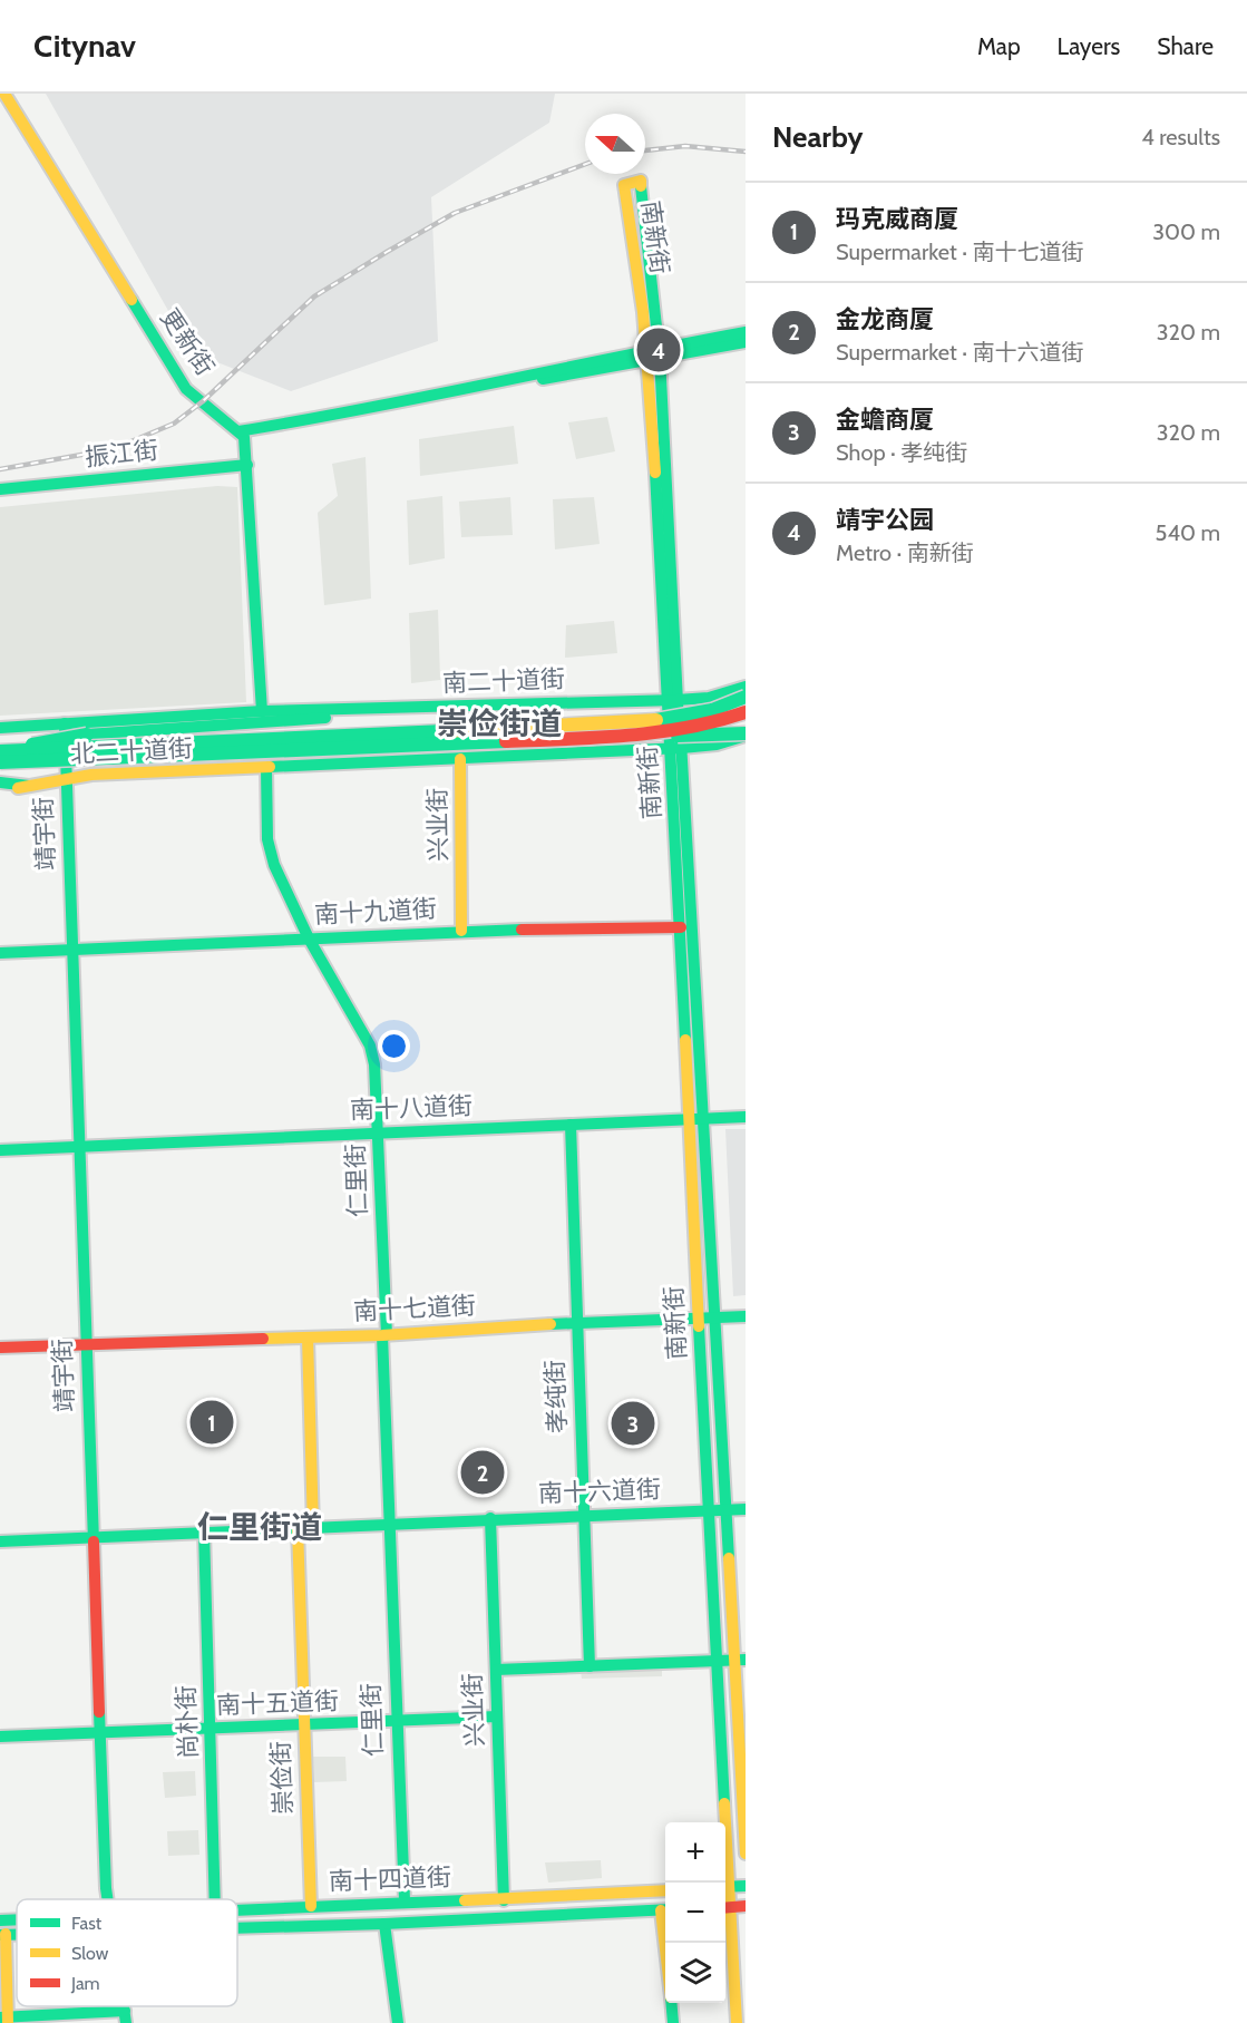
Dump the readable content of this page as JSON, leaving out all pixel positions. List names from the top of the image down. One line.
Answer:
{"streets":{"main road":["南新街","更新街","振江街","南二十道街","北二十道街","兴业街","靖宇街","南十九道街","南十八道街","仁里街","南十七道街","孝纯街","南十六道街","南十五道街","尚朴街","崇俭街","南十四道街"]},"crossings":[["南新街","南二十道街"],["南新街","南十九道街"],["南新街","南十八道街"],["南新街","南十七道街"],["南新街","南十六道街"],["南二十道街","北二十道街"],["北二十道街","靖宇街"],["北二十道街","仁里街"],["兴业街","南十九道街"],["兴业街","南十六道街"],["兴业街","南十五道街"],["兴业街","南十四道街"],["靖宇街","南十九道街"],["靖宇街","南十八道街"],["靖宇街","南十七道街"],["靖宇街","南十六道街"],["靖宇街","南十五道街"],["南十九道街","仁里街"],["南十八道街","仁里街"],["南十八道街","孝纯街"],["仁里街","南十七道街"],["仁里街","南十六道街"],["仁里街","南十五道街"],["仁里街","南十四道街"],["南十七道街","孝纯街"],["孝纯街","南十六道街"],["南十六道街","尚朴街"],["南十六道街","崇俭街"],["南十五道街","尚朴街"],["南十五道街","崇俭街"],["崇俭街","南十四道街"]],"districts":["崇俭街道","仁里街道"],"legend":["Fast","Slow","Jam"],"north":"left","page":{"header":"Citynav","nav":["Map","Layers","Share"],"heading":["Nearby","4 results"],"list":[{"mark":"1","name":"玛克威商厦","note":"Supermarket · 南十七道街","value":"300 m"},{"mark":"2","name":"金龙商厦","note":"Supermarket · 南十六道街","value":"320 m"},{"mark":"3","name":"金蟾商厦","note":"Shop · 孝纯街","value":"320 m"},{"mark":"4","name":"靖宇公园","note":"Metro · 南新街","value":"540 m"}],"pins":["4","1","3","2"],"map_buttons":["+","−"]}}
